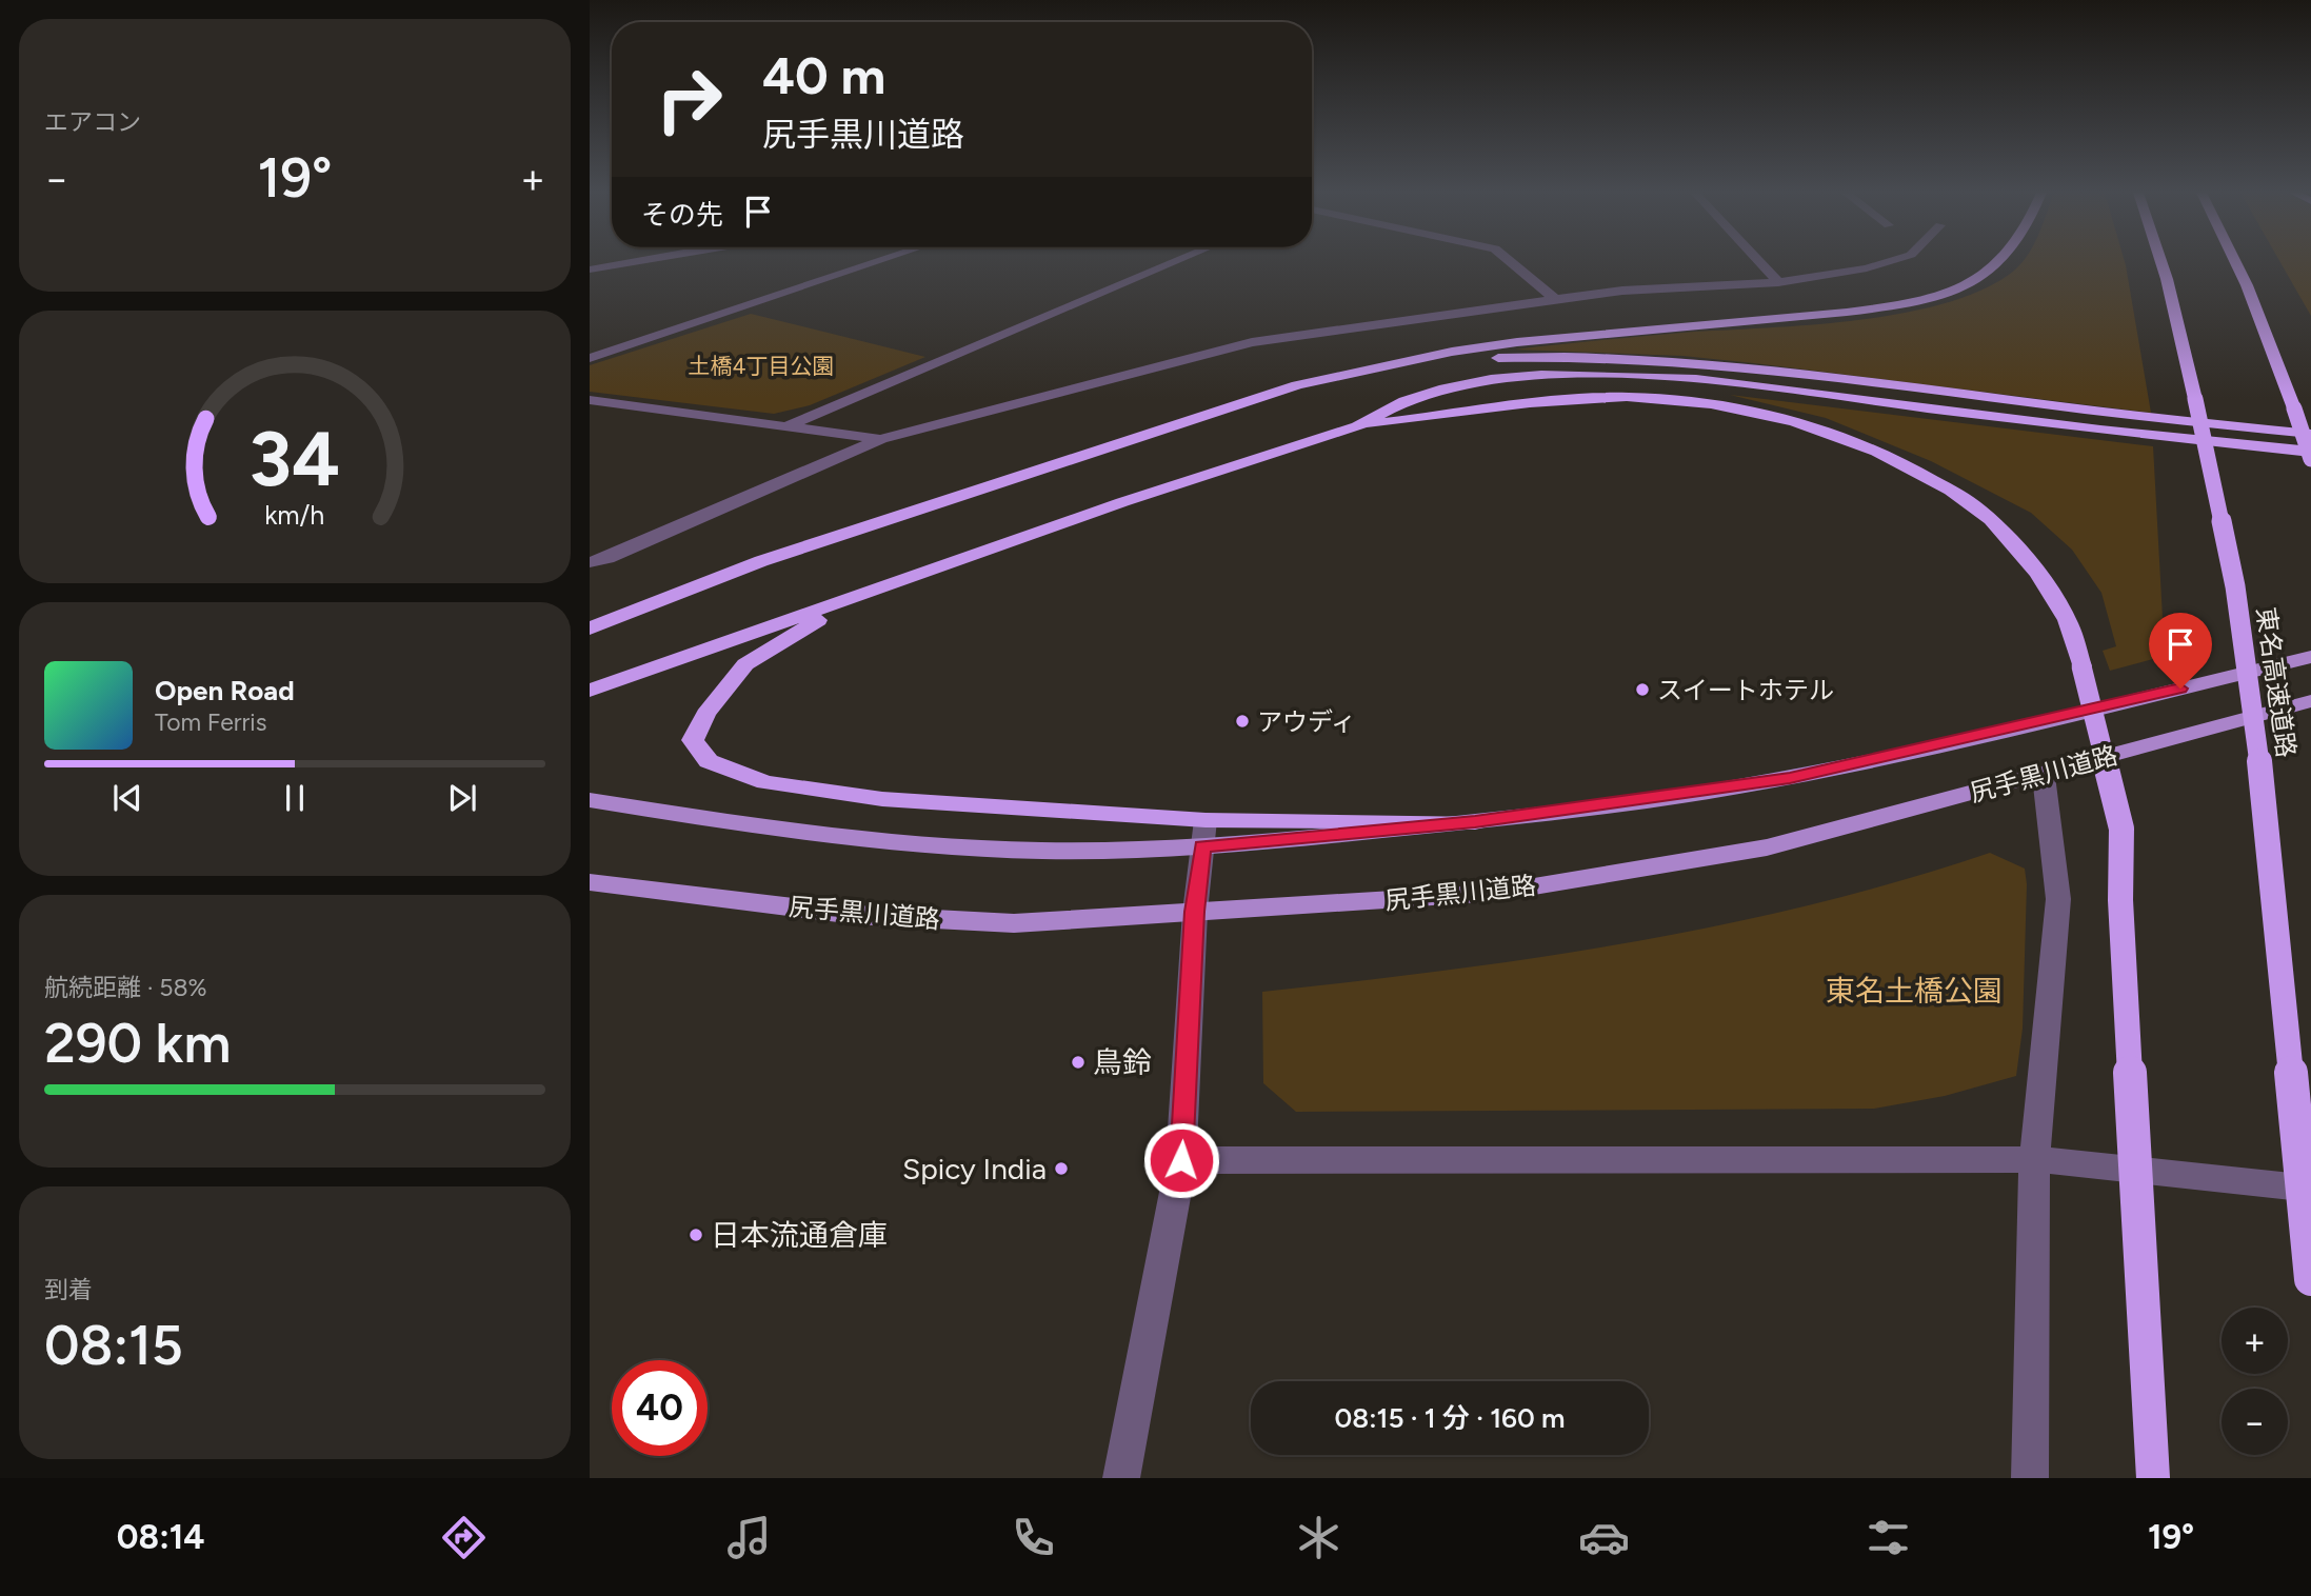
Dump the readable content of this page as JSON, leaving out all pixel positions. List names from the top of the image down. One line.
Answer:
{"streets":{"highway":["東名高速道路"],"main road":["尻手黒川道路"]},"parks":["土橋4丁目公園","東名土橋公園"],"places":["スイートホテル","アウディ","鳥鈴","Spicy India","日本流通倉庫"],"page":{"tile":["エアコン",["航続距離 · 58%","290 km"],["到着","08:15"]],"turn":["40 m","尻手黒川道路"],"heat":["−","19°","+"],"then":"その先","song":["Open Road","Tom Ferris"],"map_buttons":["+","−"],"limit":"40","trip":"08:15 · 1 分 · 160 m","tabs":["08:14","19°"],"gauge":["34","km/h"]}}
